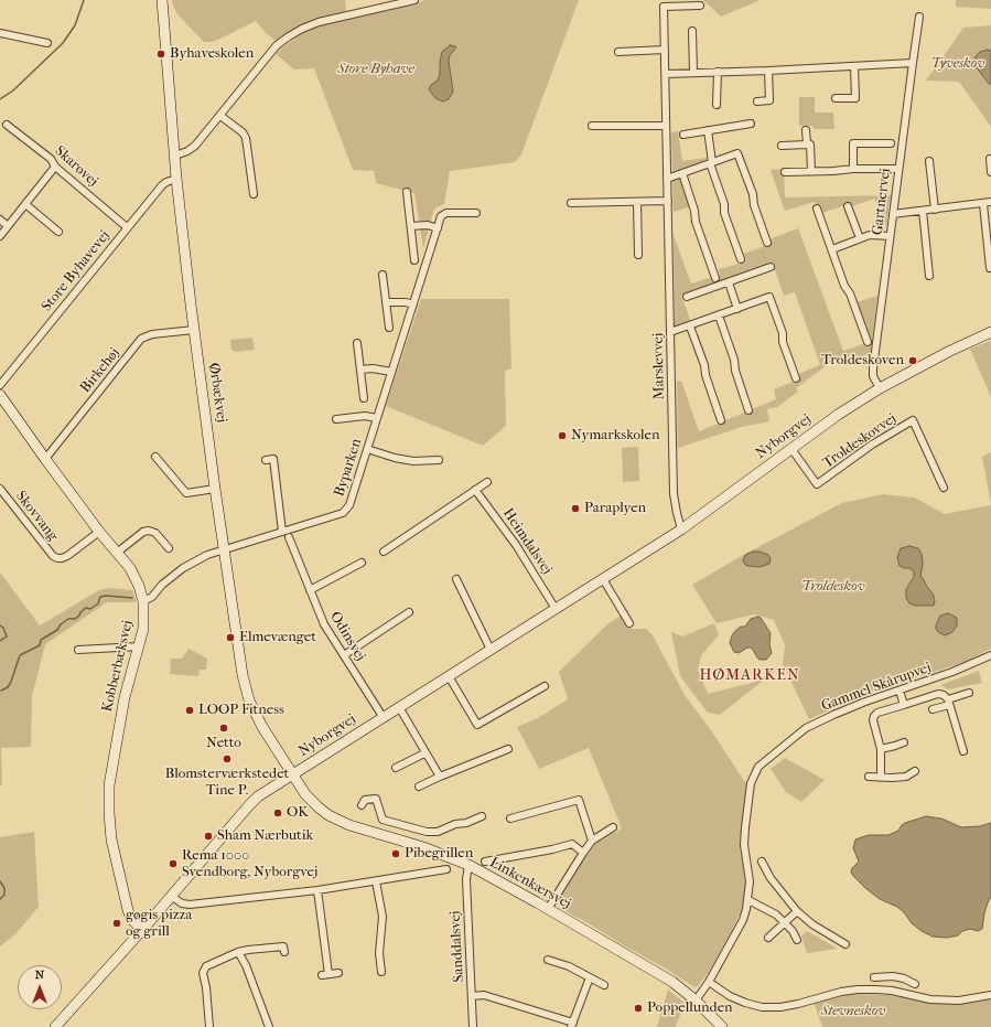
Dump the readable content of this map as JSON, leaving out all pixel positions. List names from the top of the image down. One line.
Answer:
{"streets":{"street":["Skarøvej","Gartnervej","Store Byhavevej","Marslevvej","Birkehøj","Ørbækvej","Nyborgvej","Troldeskovvej","Byparken","Skovvang","Heimdalsvej","Odinsvej","Kobberbæksvej","Gammel Skårupvej","Linkenkærsvej","Sanddalsvej"]},"crossings":[["Skarøvej","Store Byhavevej"],["Gartnervej","Nyborgvej"],["Store Byhavevej","Ørbækvej"],["Marslevvej","Nyborgvej"],["Birkehøj","Ørbækvej"],["Birkehøj","Kobberbæksvej"],["Ørbækvej","Nyborgvej"],["Ørbækvej","Byparken"],["Ørbækvej","Linkenkærsvej"],["Nyborgvej","Troldeskovvej"],["Nyborgvej","Heimdalsvej"],["Nyborgvej","Odinsvej"],["Nyborgvej","Kobberbæksvej"],["Nyborgvej","Linkenkærsvej"],["Byparken","Kobberbæksvej"],["Skovvang","Kobberbæksvej"],["Gammel Skårupvej","Linkenkærsvej"],["Linkenkærsvej","Sanddalsvej"]],"districts":["HØMARKEN"],"parks":["Tyveskov","Store Byhave","Troldeskov","Stevneskov"],"places":["Byhaveskolen","Troldeskoven","Nymarkskolen","Paraplyen","Elmevænget","LOOP Fitness","Netto","Blomsterværkstedet Tine P.","OK","Sham Nærbutik","Pibegrillen","Rema 1000 Svendborg, Nyborgvej","gøgis pizza og grill","Poppellunden"],"north":"top"}
